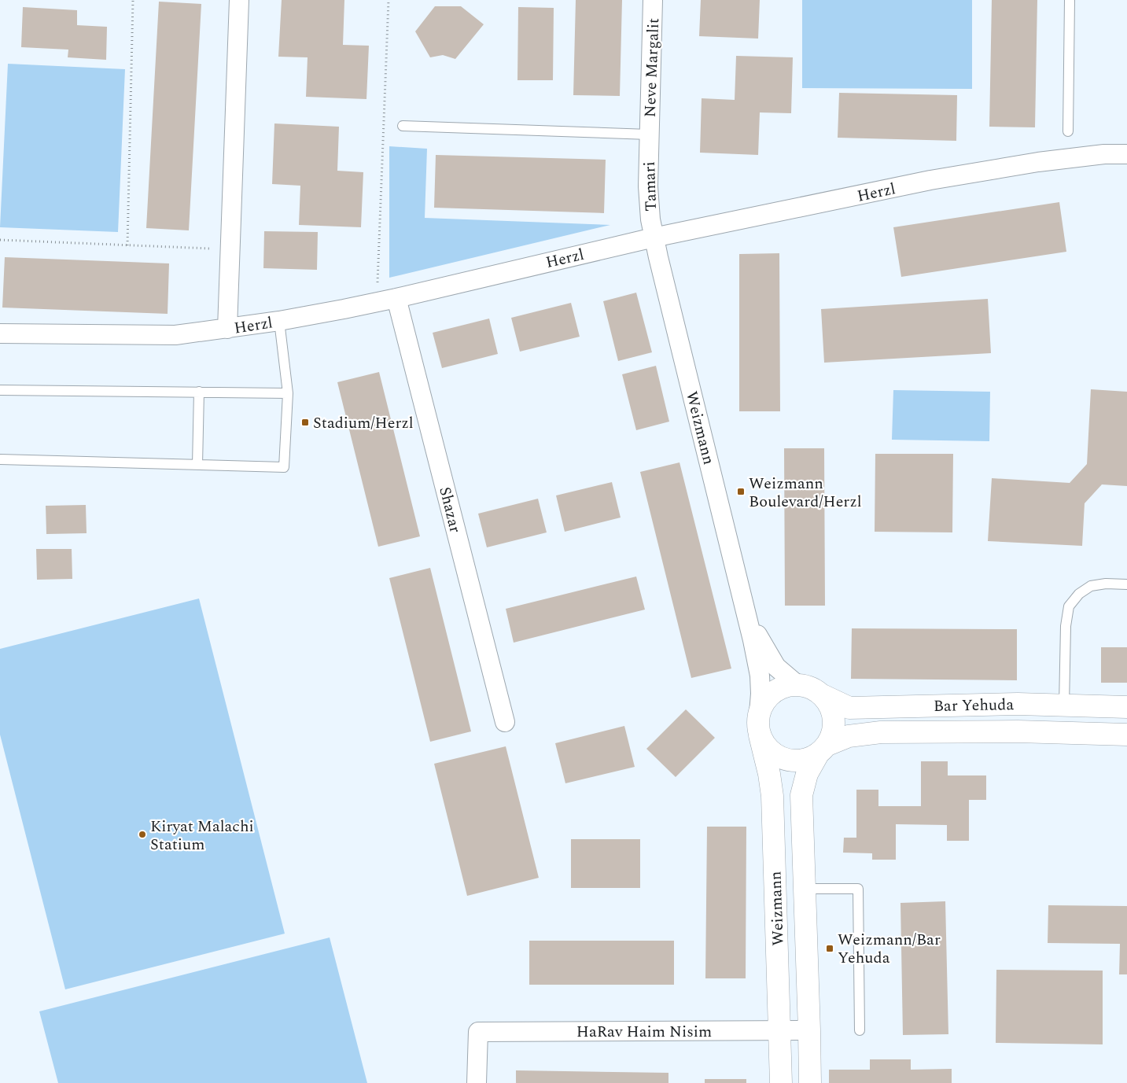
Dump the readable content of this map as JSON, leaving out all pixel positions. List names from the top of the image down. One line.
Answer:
{"streets":{"street":["Neve Margalit","Tamari","Herzl","Weizmann","Shazar","Bar Yehuda","HaRav Haim Nisim"]},"crossings":[["Neve Margalit","Tamari"],["Tamari","Herzl"],["Tamari","Weizmann"],["Herzl","Weizmann"],["Herzl","Shazar"],["Weizmann","Bar Yehuda"],["Weizmann","HaRav Haim Nisim"]],"places":{"transit":["Stadium/Herzl","Weizmann Boulevard/Herzl","Weizmann/Bar Yehuda"],"other":["Kiryat Malachi Statium"]}}
